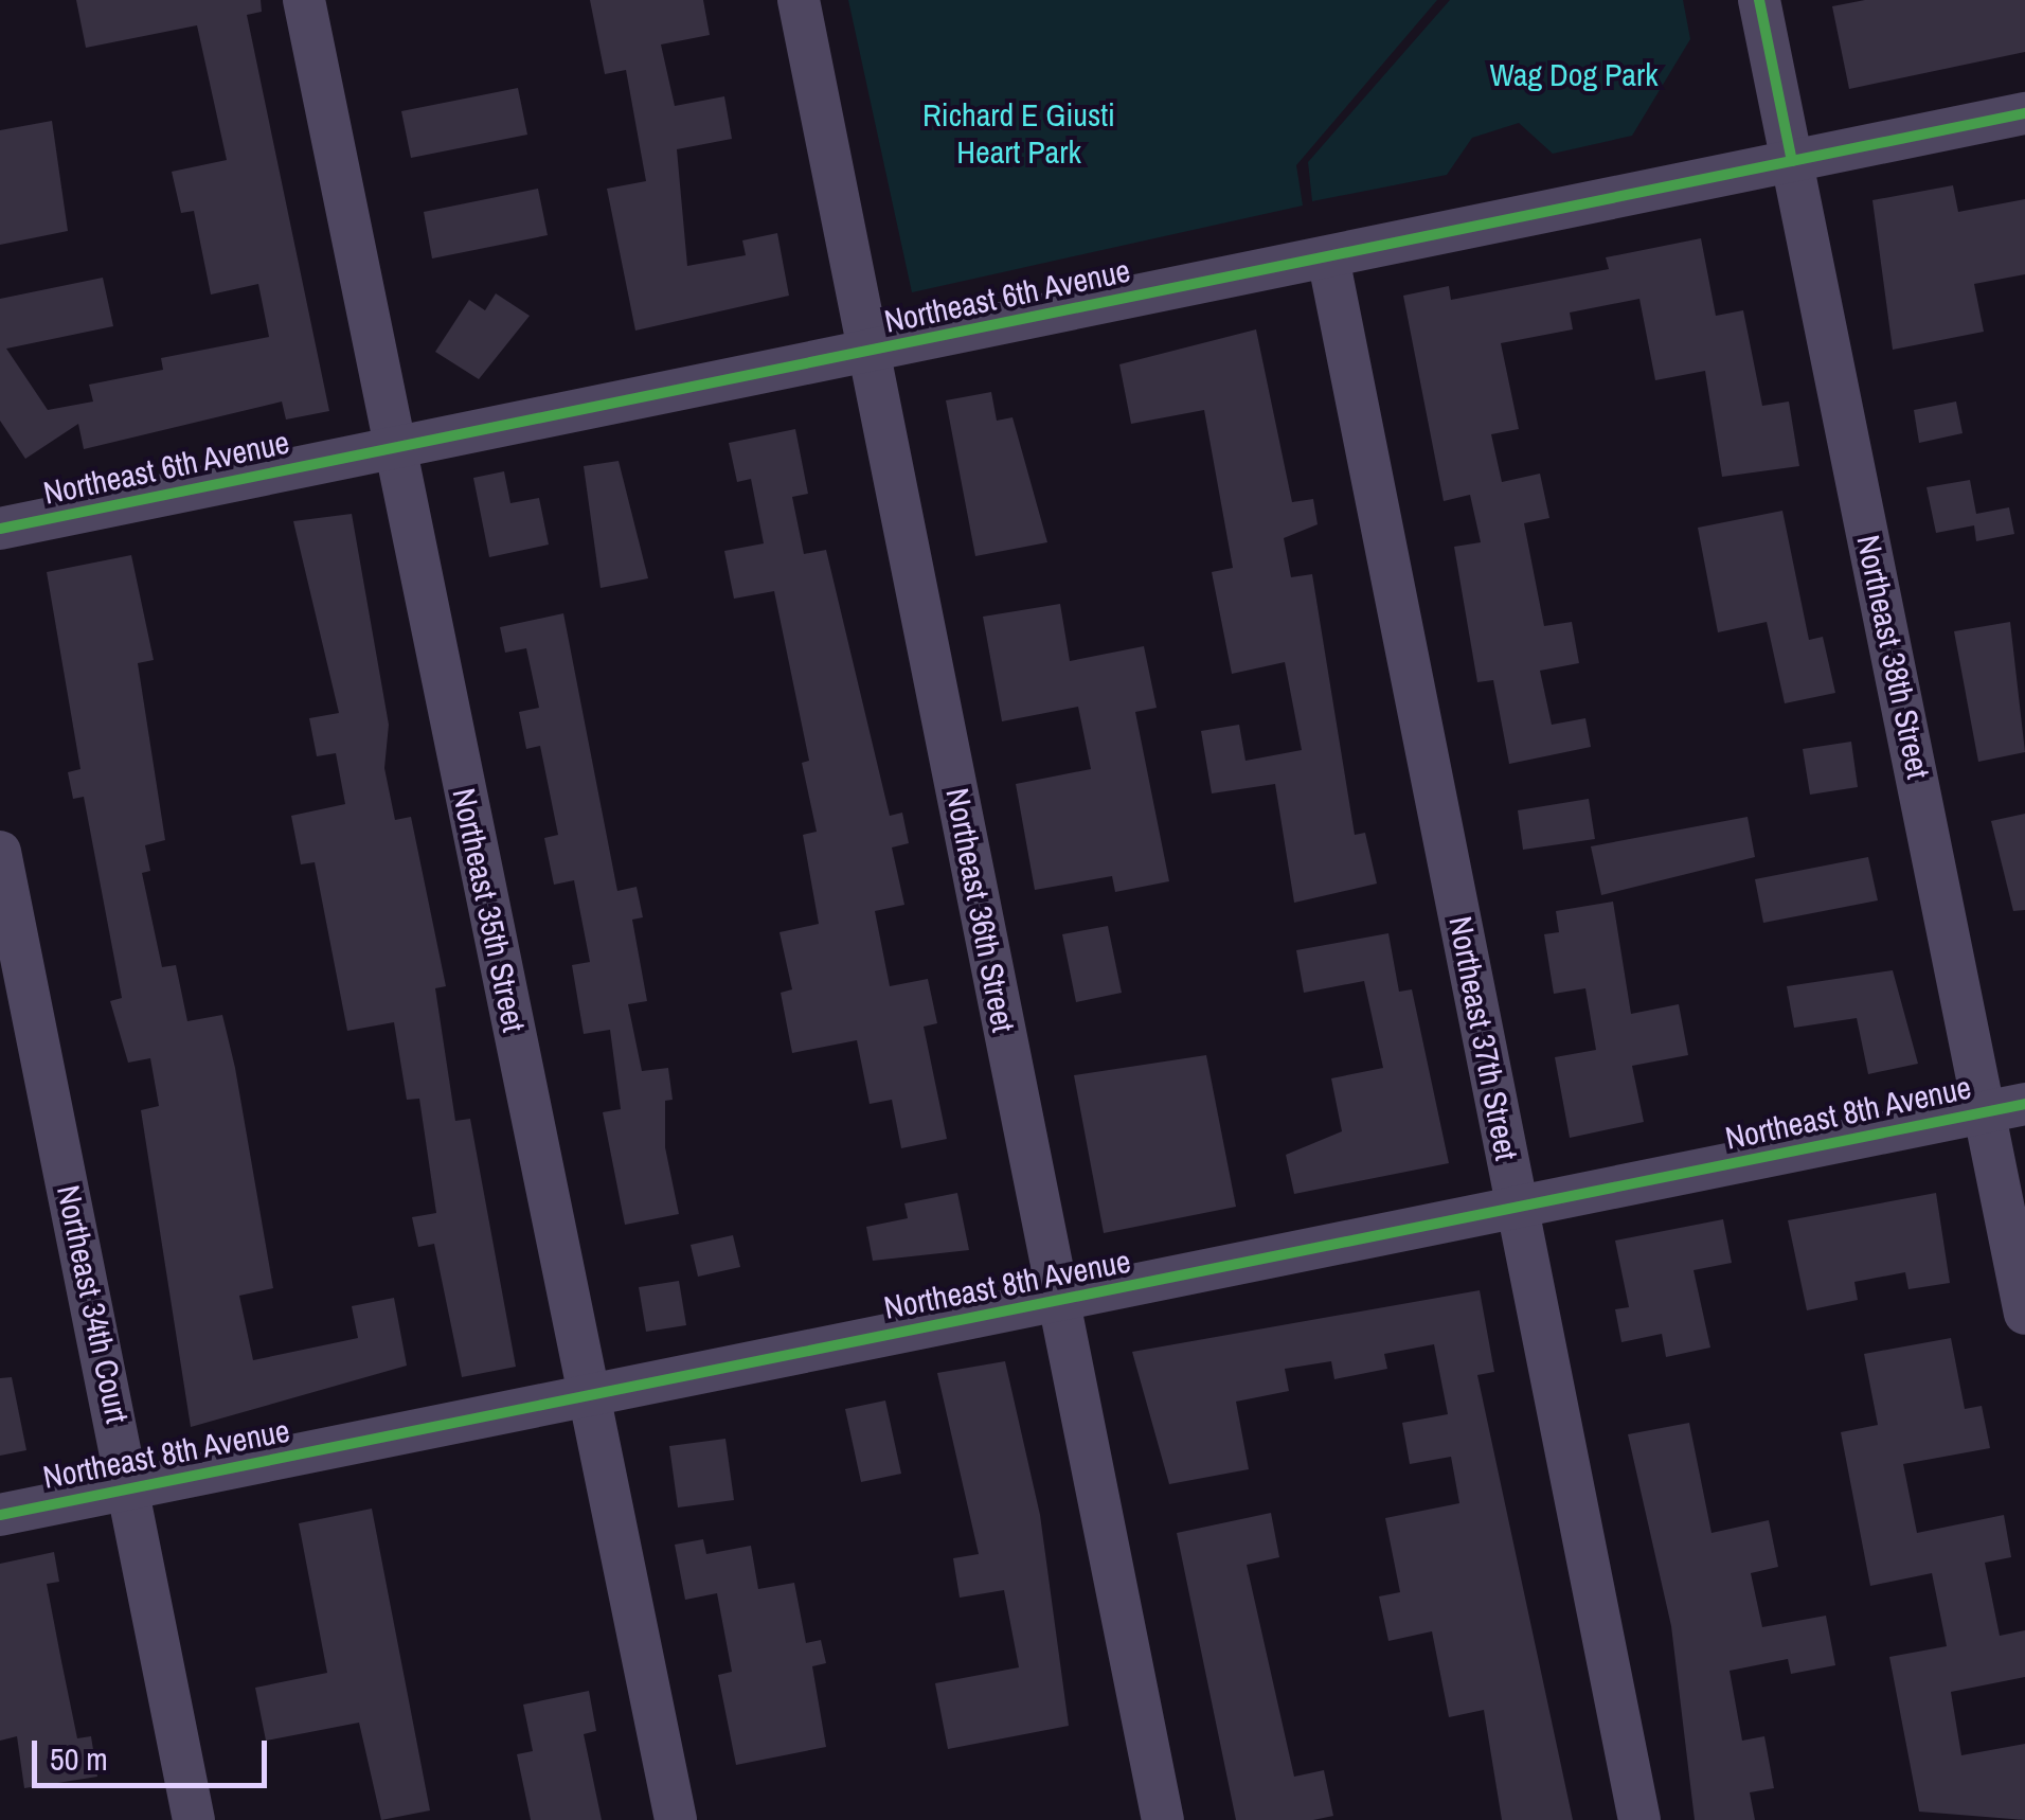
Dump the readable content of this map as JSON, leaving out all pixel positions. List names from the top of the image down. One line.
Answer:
{"streets":{"street":["Northeast 6th Avenue","Northeast 38th Street","Northeast 35th Street","Northeast 36th Street","Northeast 37th Street","Northeast 8th Avenue","Northeast 34th Court"]},"crossings":[["Northeast 6th Avenue","Northeast 38th Street"],["Northeast 6th Avenue","Northeast 35th Street"],["Northeast 6th Avenue","Northeast 36th Street"],["Northeast 6th Avenue","Northeast 37th Street"],["Northeast 38th Street","Northeast 8th Avenue"],["Northeast 35th Street","Northeast 8th Avenue"],["Northeast 36th Street","Northeast 8th Avenue"],["Northeast 37th Street","Northeast 8th Avenue"],["Northeast 8th Avenue","Northeast 34th Court"]],"parks":["Wag Dog Park","Richard E Giusti Heart Park"],"scale_bar":"50 m"}
